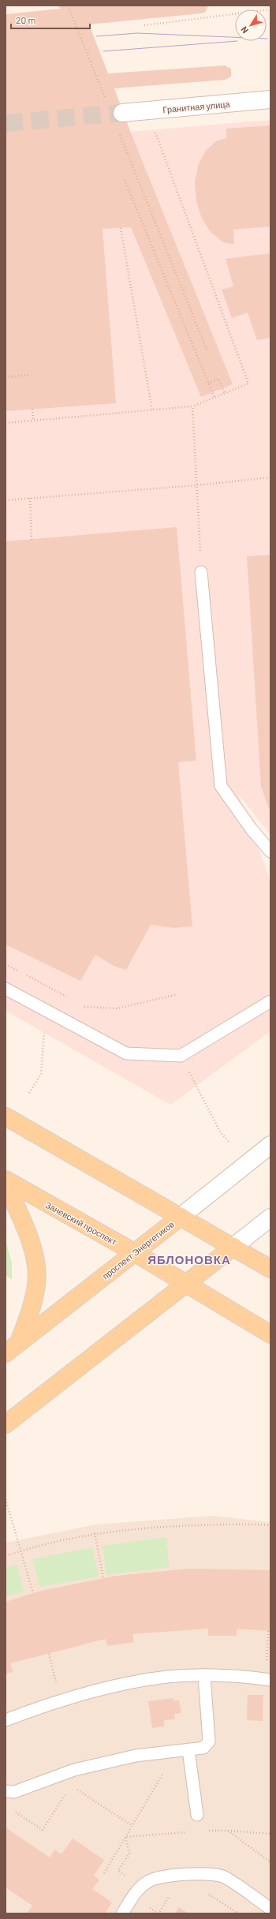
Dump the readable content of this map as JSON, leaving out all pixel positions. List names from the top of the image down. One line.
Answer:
{"streets":{"main road":["Заневский проспект","проспект Энергетиков"],"street":["Гранитная улица"]},"crossings":[["Заневский проспект","проспект Энергетиков"]],"districts":["ЯБЛОНОВКА"],"scale_bar":"20 m","north":"bottom left"}
